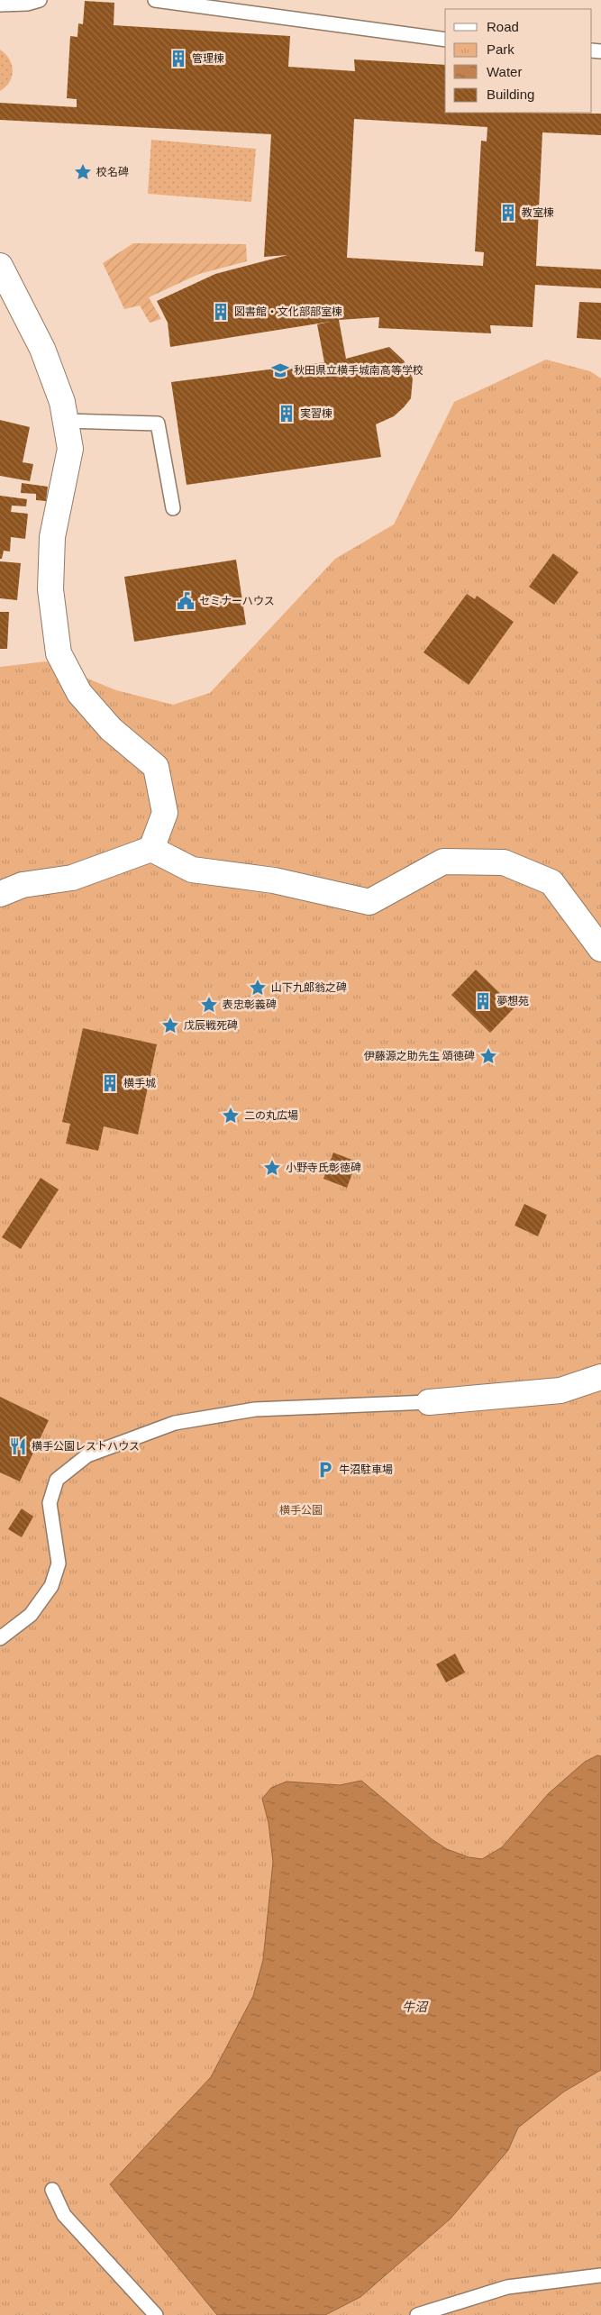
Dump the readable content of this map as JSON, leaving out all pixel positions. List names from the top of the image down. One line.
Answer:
{"water":["牛沼"],"parks":["横手公園"],"places":{"building":["管理棟","教室棟","図書館・文化部部室棟","実習棟","夢想苑","横手城"],"place":["校名碑","山下九郎翁之碑","表忠彰義碑","戊辰戦死碑","伊藤源之助先生 頌徳碑","二の丸広場","小野寺氏彰徳碑"],"school or university":["秋田県立横手城南高等学校"],"public building":["セミナーハウス"],"restaurant":["横手公園レストハウス"],"parking":["牛沼駐車場"]},"legend":["Road","Park","Water","Building"]}
